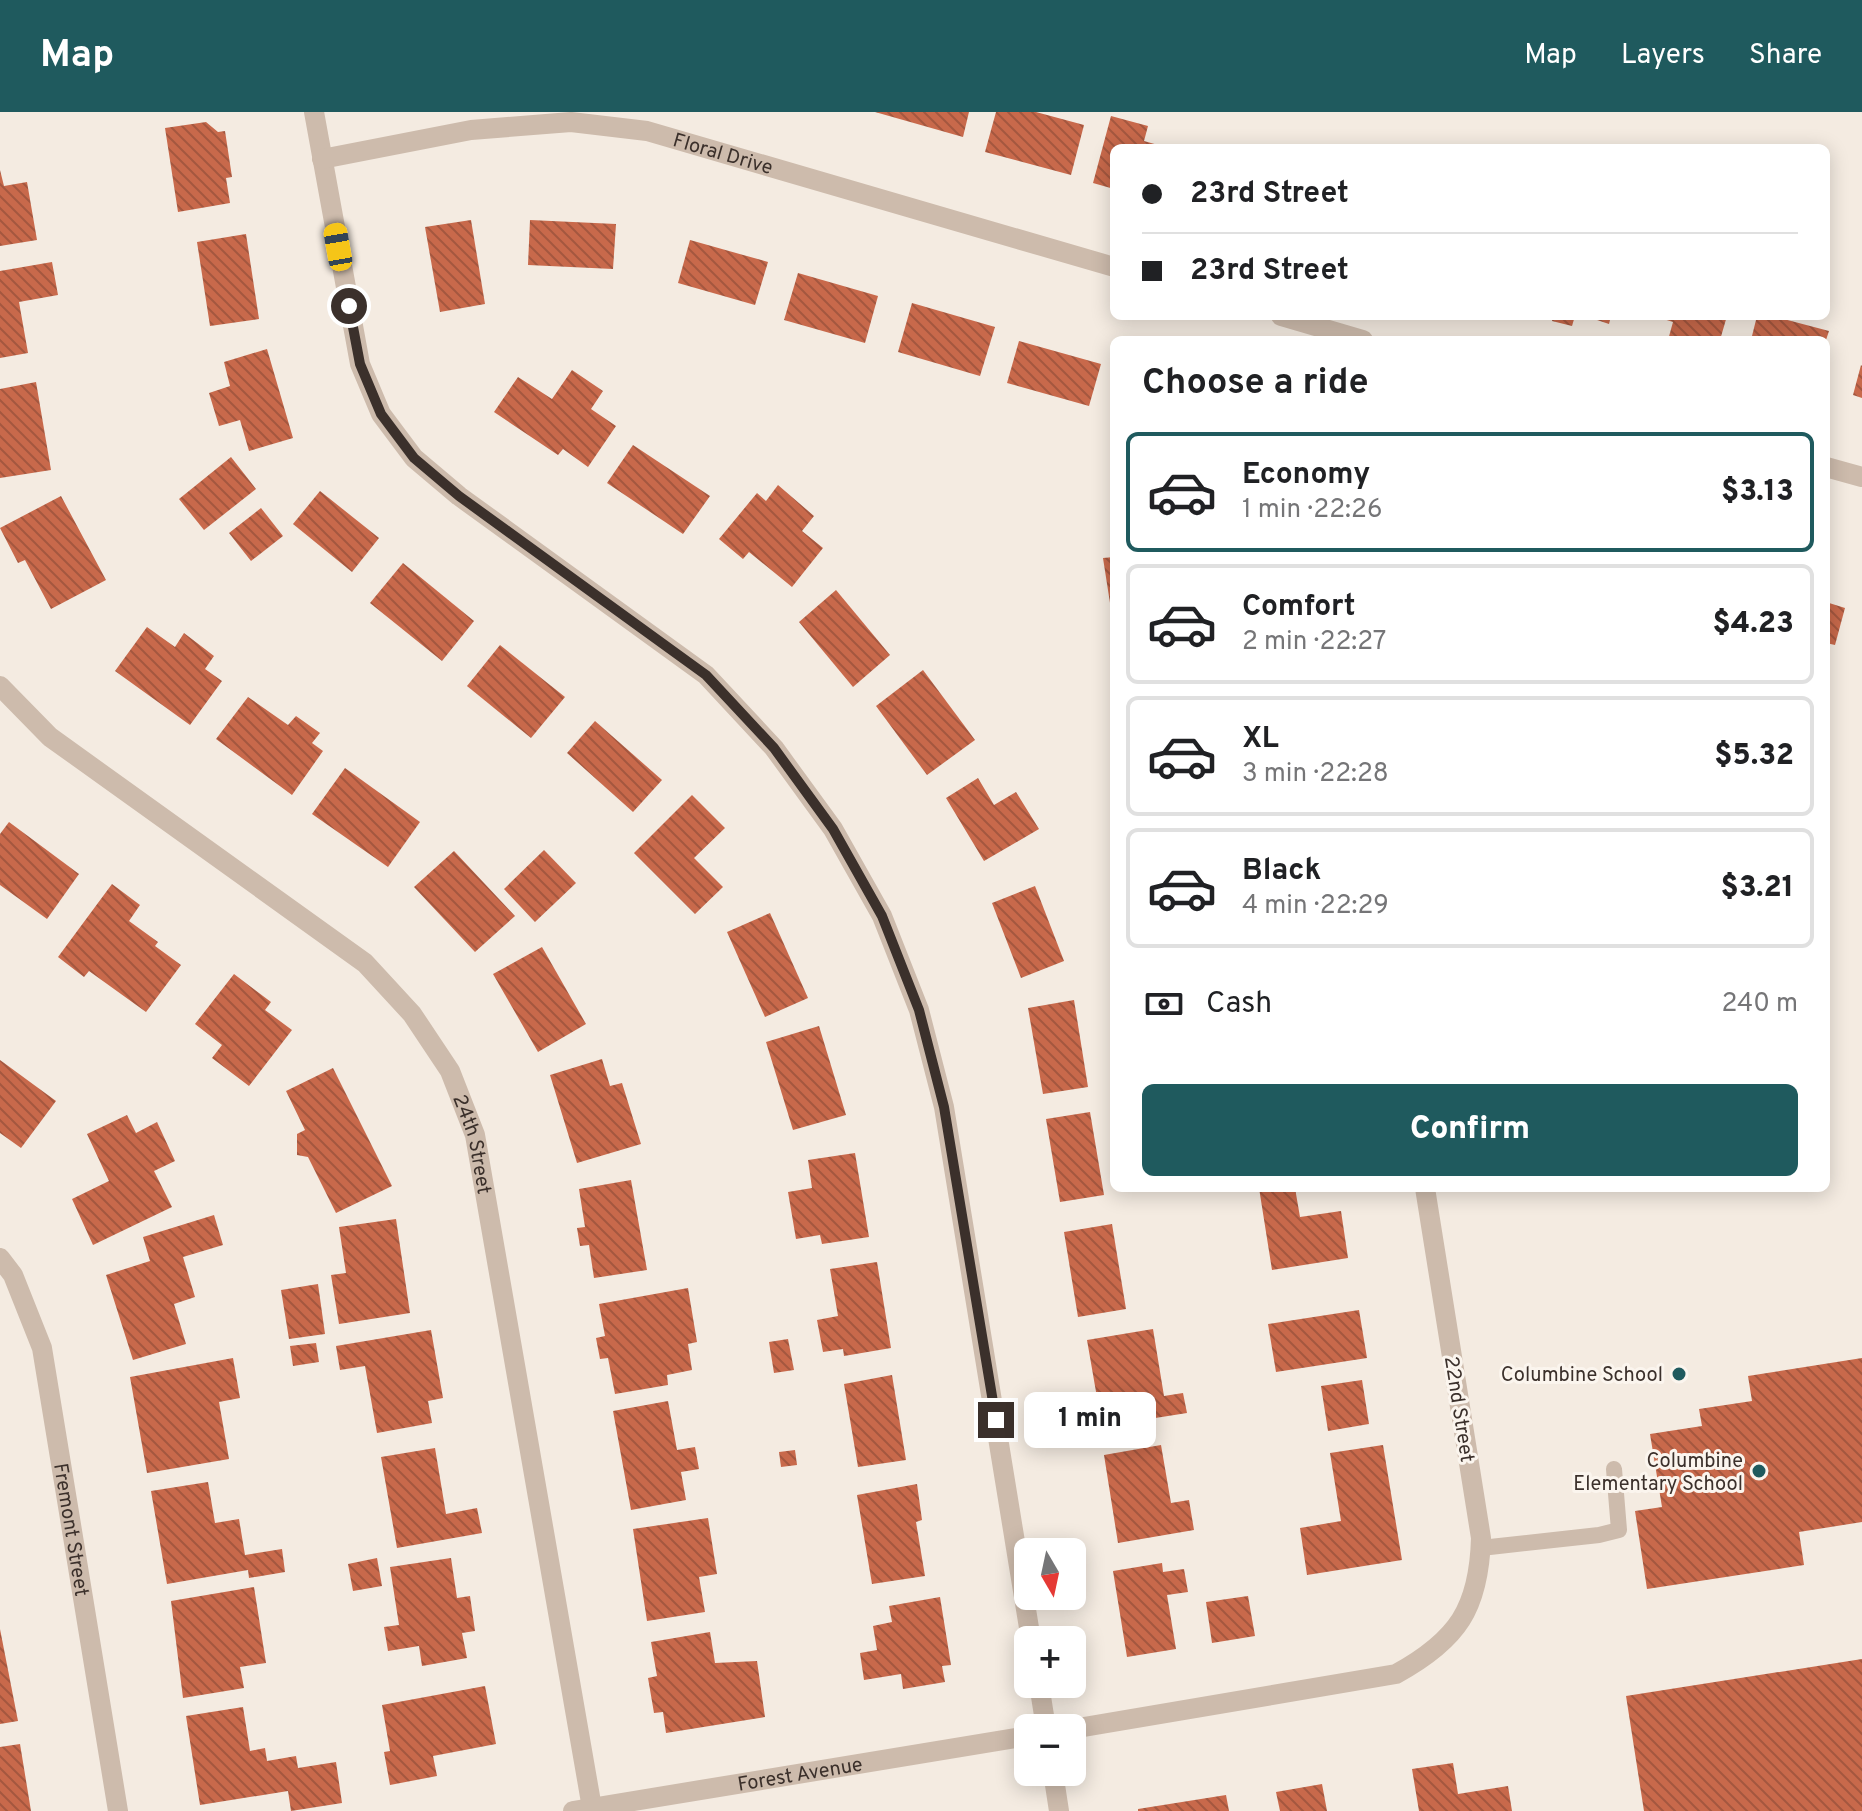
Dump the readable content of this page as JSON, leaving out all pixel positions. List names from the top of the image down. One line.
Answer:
{"streets":{"street":["Floral Drive","24th Street","22nd Street","Fremont Street","Forest Avenue"]},"crossings":[["24th Street","Forest Avenue"]],"places":["Columbine School","Columbine Elementary School"],"north":"bottom","page":{"header":"Map","nav":["Map","Layers","Share"],"banner":["23rd Street","23rd Street"],"heading":"Choose a ride","list":[{"name":"Economy","note":"1 min · 22:26","value":"$3.13"},{"name":"Comfort","note":"2 min · 22:27","value":"$4.23"},{"name":"XL","note":"3 min · 22:28","value":"$5.32"},{"name":"Black","note":"4 min · 22:29","value":"$3.21"}],"pay":["Cash","240 m"],"buttons":"Confirm","bubble":"1 min","map_buttons":["+","−"]}}
